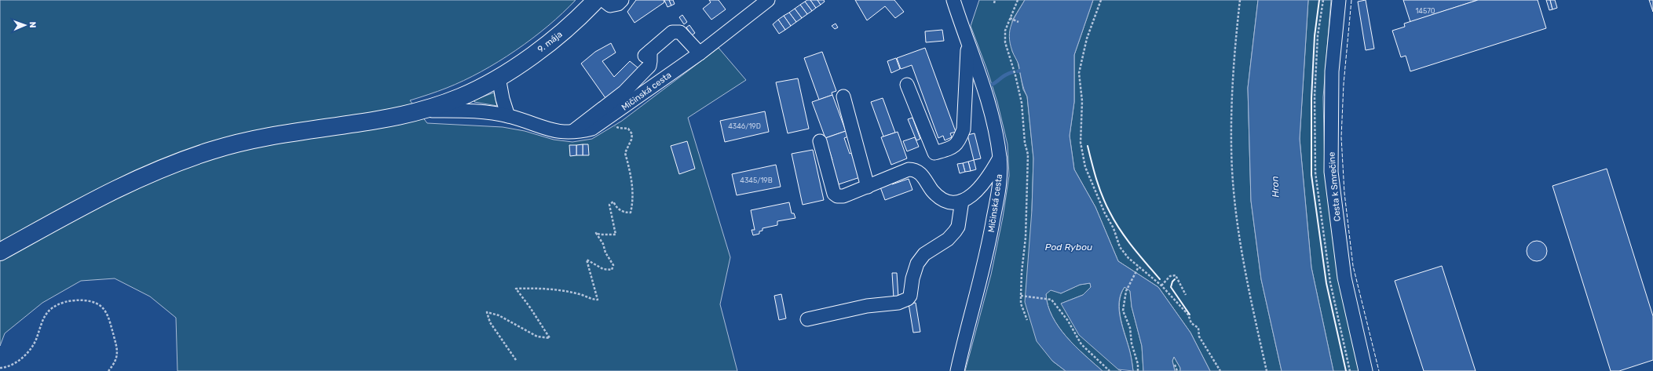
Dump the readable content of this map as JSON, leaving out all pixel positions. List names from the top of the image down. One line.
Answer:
{"streets":{"main road":["9. mája"],"street":["Mičinská cesta","Cesta k Smrečine"]},"crossings":[["9. mája","Mičinská cesta"]],"water":["Hron","Pod Rybou"],"house_numbers":["14570","4346/19D","4345/19B"],"north":"right"}
